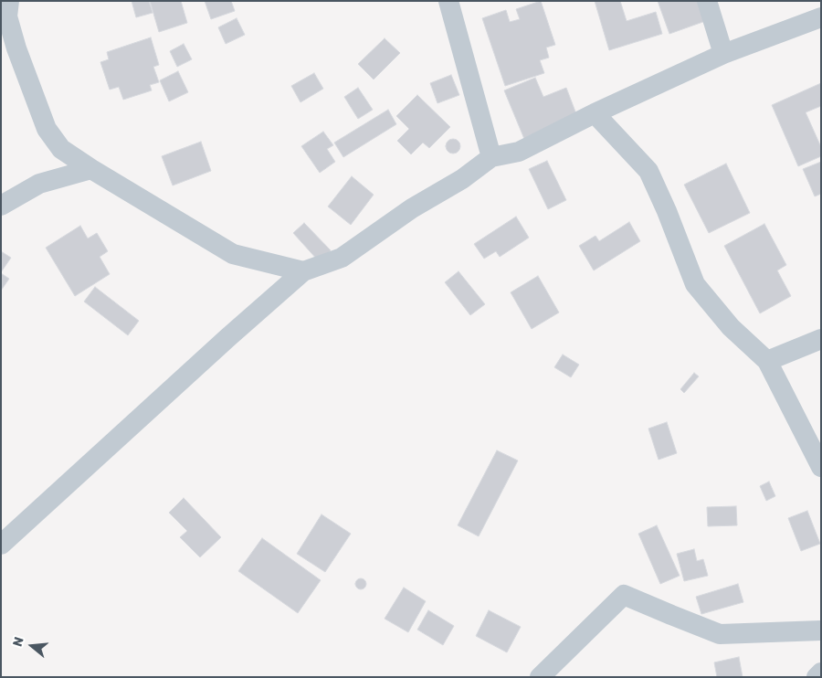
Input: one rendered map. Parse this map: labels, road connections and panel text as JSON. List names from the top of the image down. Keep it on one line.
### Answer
{"north":"left"}
